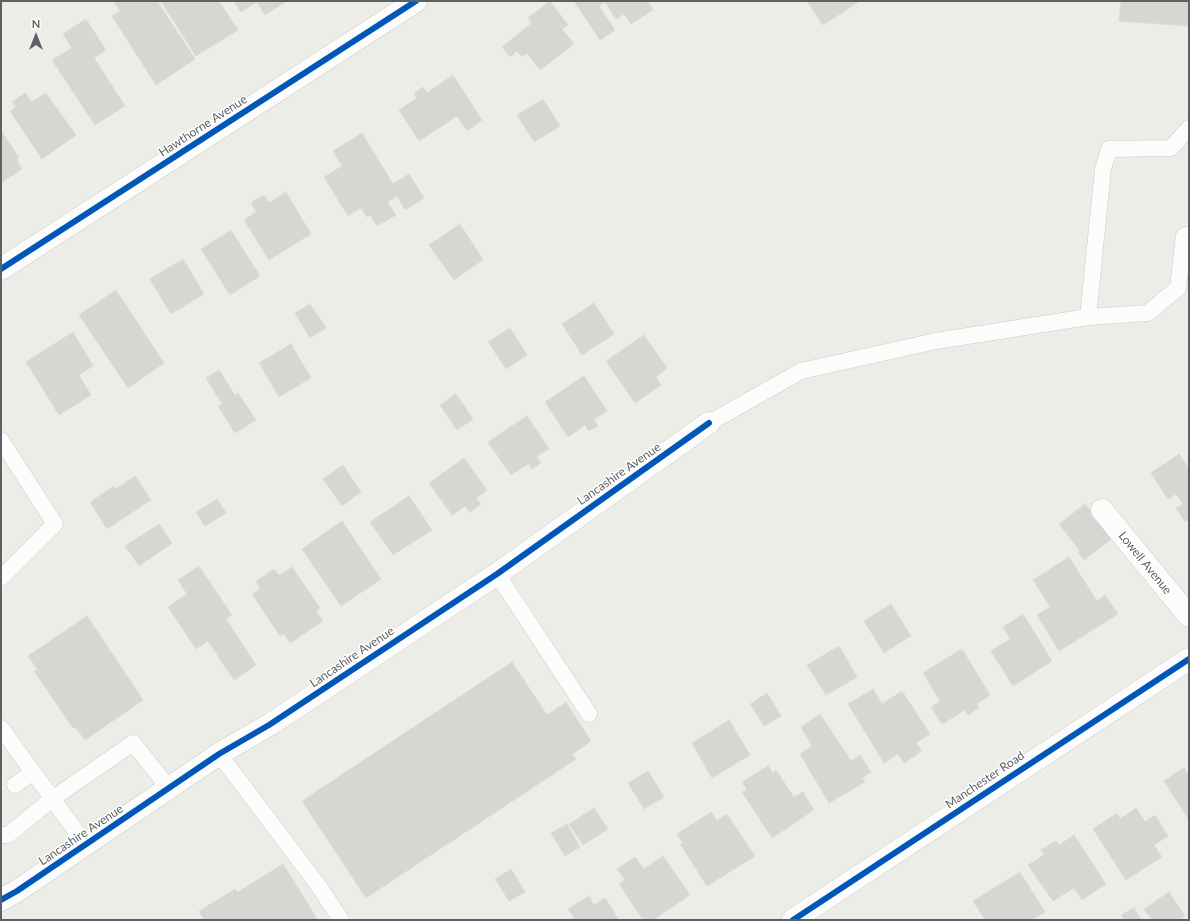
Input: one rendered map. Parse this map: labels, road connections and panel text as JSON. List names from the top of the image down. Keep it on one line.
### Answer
{"streets":{"street":["Hawthorne Avenue","Lancashire Avenue","Lowell Avenue","Manchester Road"]},"north":"top"}
